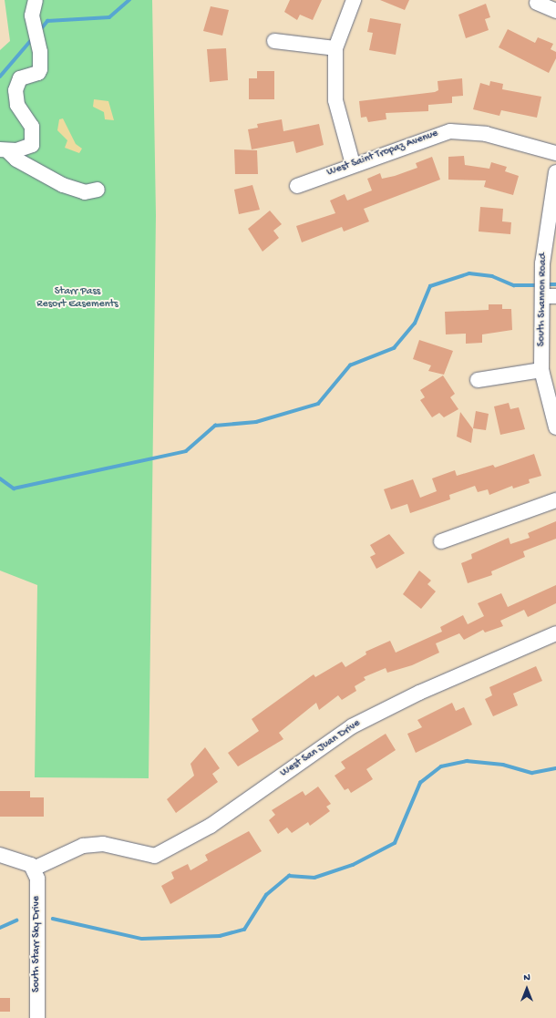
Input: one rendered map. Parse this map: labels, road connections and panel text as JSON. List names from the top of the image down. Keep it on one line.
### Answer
{"streets":{"street":["West Saint Tropaz Avenue","South Shannon Road","West San Juan Drive","South Starr Sky Drive"]},"crossings":[["West San Juan Drive","South Starr Sky Drive"]],"parks":["Starr Pass Resort Easements"],"north":"top"}
